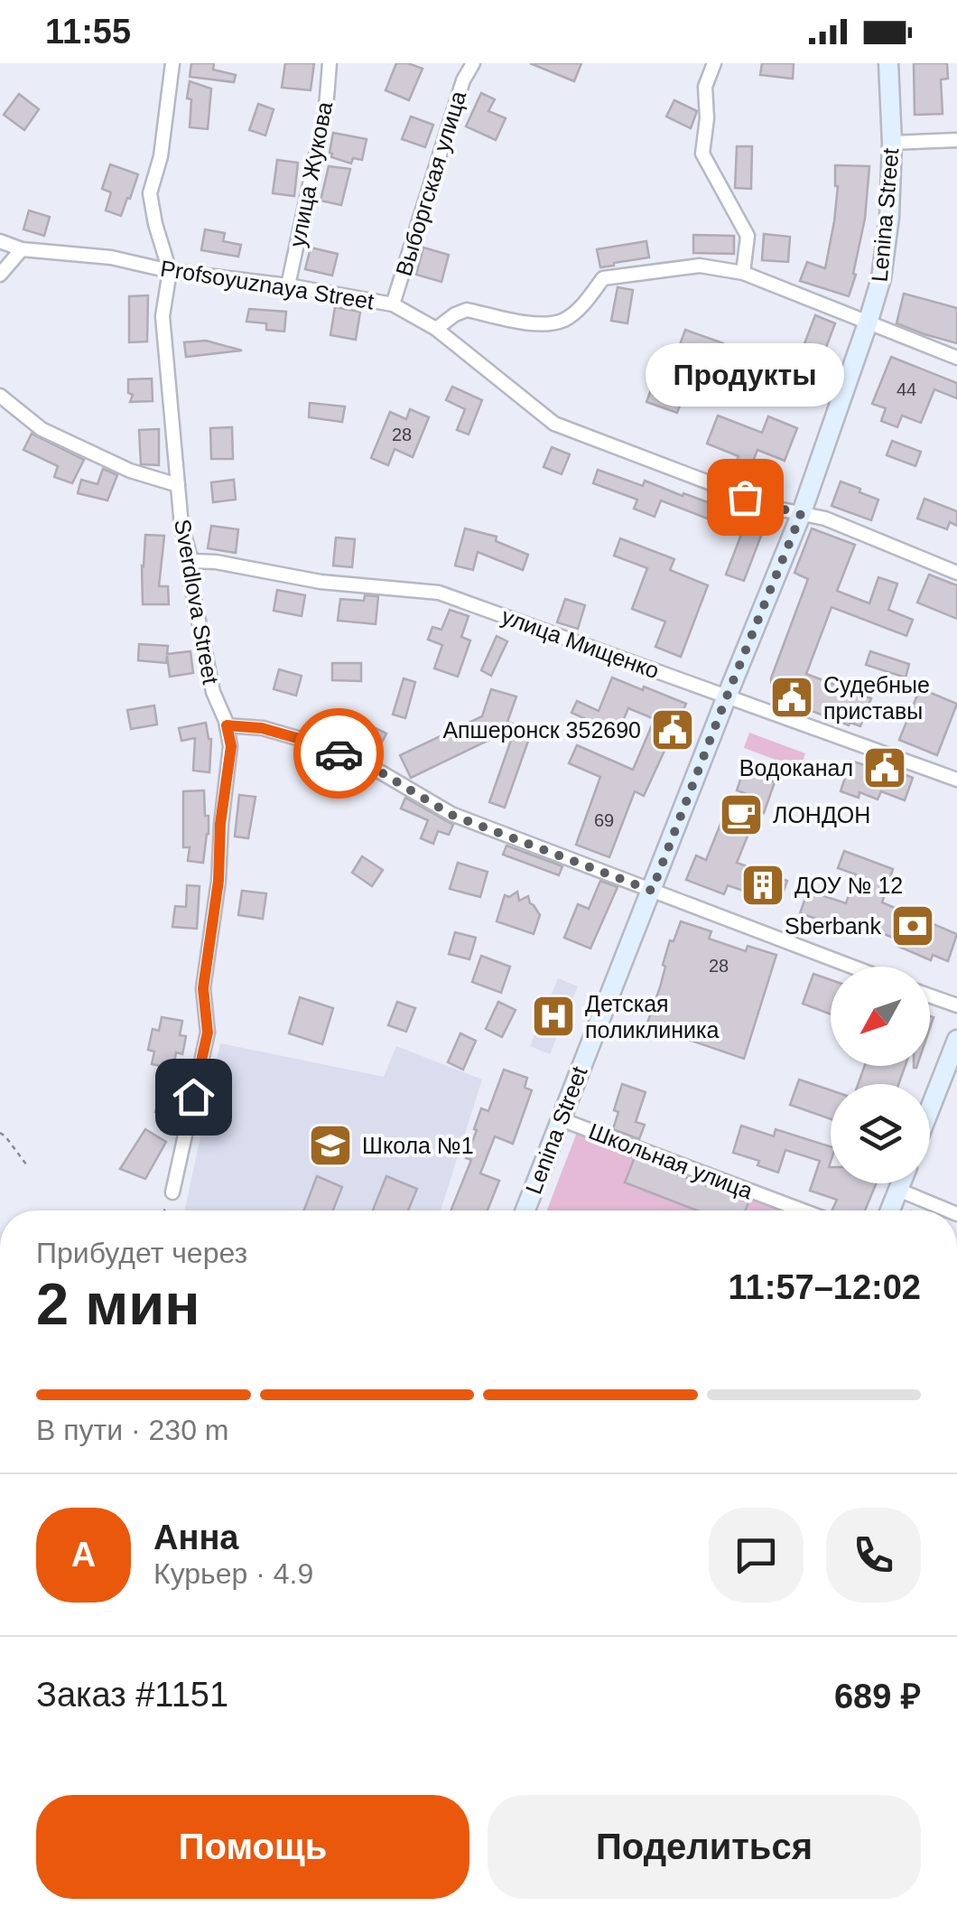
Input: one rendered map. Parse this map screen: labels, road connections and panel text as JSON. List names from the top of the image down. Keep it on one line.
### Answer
{"streets":{"main road":["Lenina Street"],"street":["улица Жукова","Выборгская улица","Profsoyuznaya Street","Sverdlova Street","улица Мищенко","Школьная улица"]},"crossings":[["улица Жукова","Profsoyuznaya Street"],["Выборгская улица","Profsoyuznaya Street"],["Lenina Street","Profsoyuznaya Street"],["Lenina Street","улица Мищенко"],["Lenina Street","Школьная улица"],["Profsoyuznaya Street","Sverdlova Street"],["Sverdlova Street","улица Мищенко"]],"places":{"other":["Продукты"],"public building":["Судебные приставы","Апшеронск 352690","Водоканал"],"cafe":["ЛОНДОН"],"building":["ДОУ № 12"],"bank":["Sberbank"],"hospital":["Детская поликлиника"],"school or university":["Школа №1"]},"house_numbers":["44","28","69","28"],"north":"bottom left","page":{"status":"11:55","bubble":"Продукты","heading":["2 мин","Прибудет через","11:57–12:02"],"panel":["Анна","Курьер · 4.9","Заказ #1151","689 ₽"],"bar":"В пути · 230 m","round":"А","buttons":["Помощь","Поделиться"]}}
